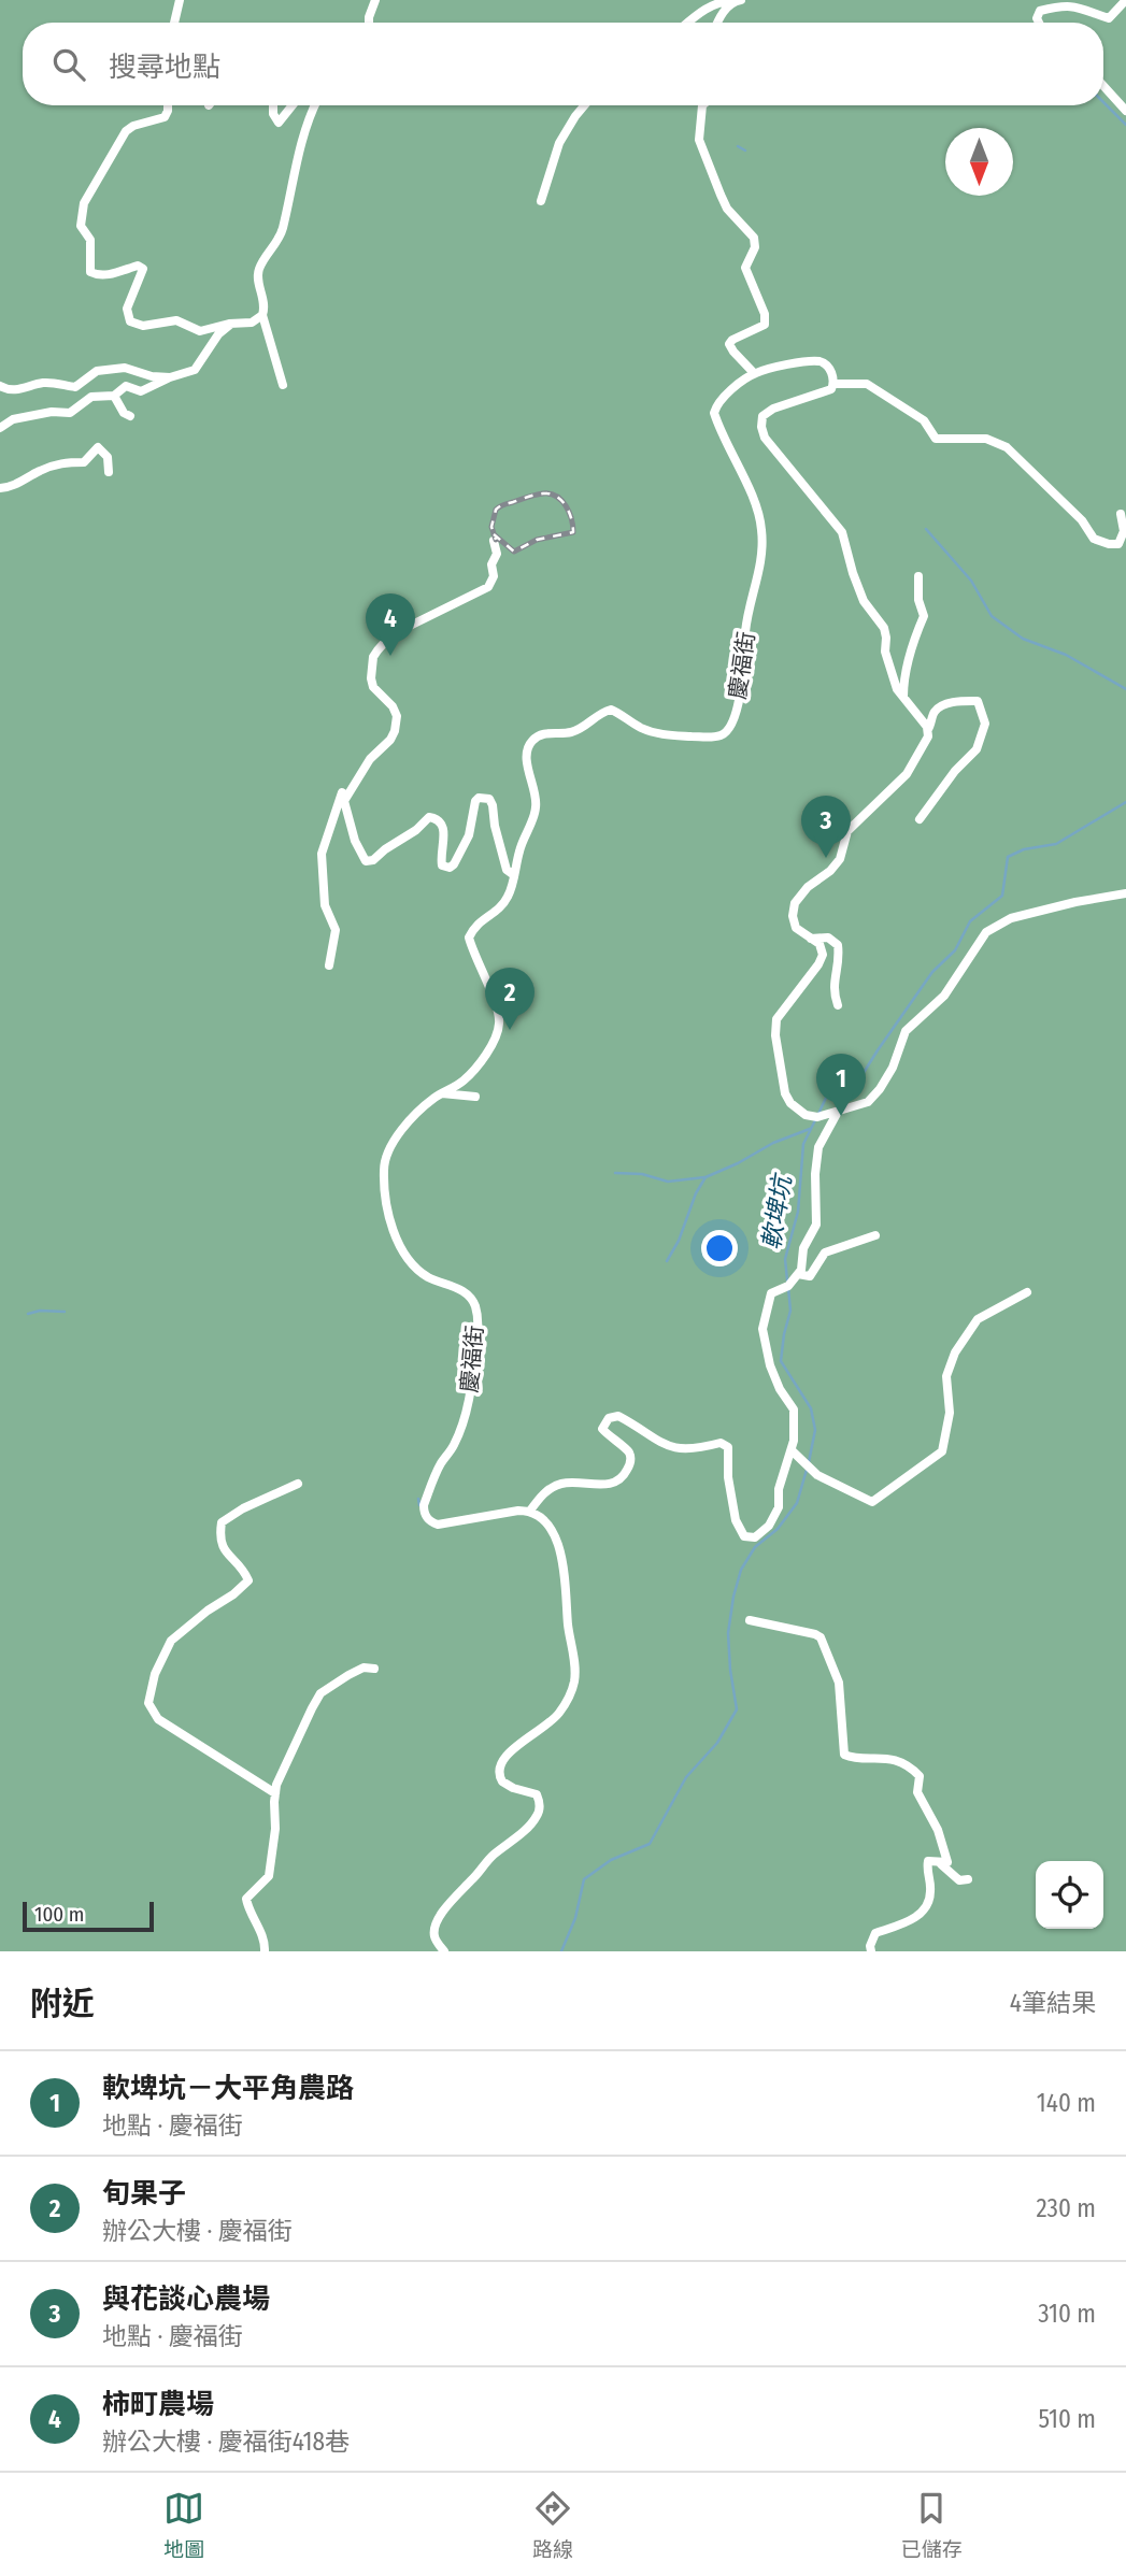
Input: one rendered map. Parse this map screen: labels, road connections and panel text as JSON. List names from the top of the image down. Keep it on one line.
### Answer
{"streets":{"street":["慶福街"]},"water":["軟埤坑"],"scale_bar":"100 m","north":"bottom","page":{"search":"搜尋地點","pins":["4","3","2","1"],"scale":"100 m","heading":["附近","4筆結果"],"list":[{"mark":"1","name":"軟埤坑－大平角農路","note":"地點 · 慶福街","value":"140 m"},{"mark":"2","name":"旬果子","note":"辦公大樓 · 慶福街","value":"230 m"},{"mark":"3","name":"與花談心農場","note":"地點 · 慶福街","value":"310 m"},{"mark":"4","name":"柿町農場","note":"辦公大樓 · 慶福街418巷","value":"510 m"}],"nav":["地圖","路線","已儲存"]}}
